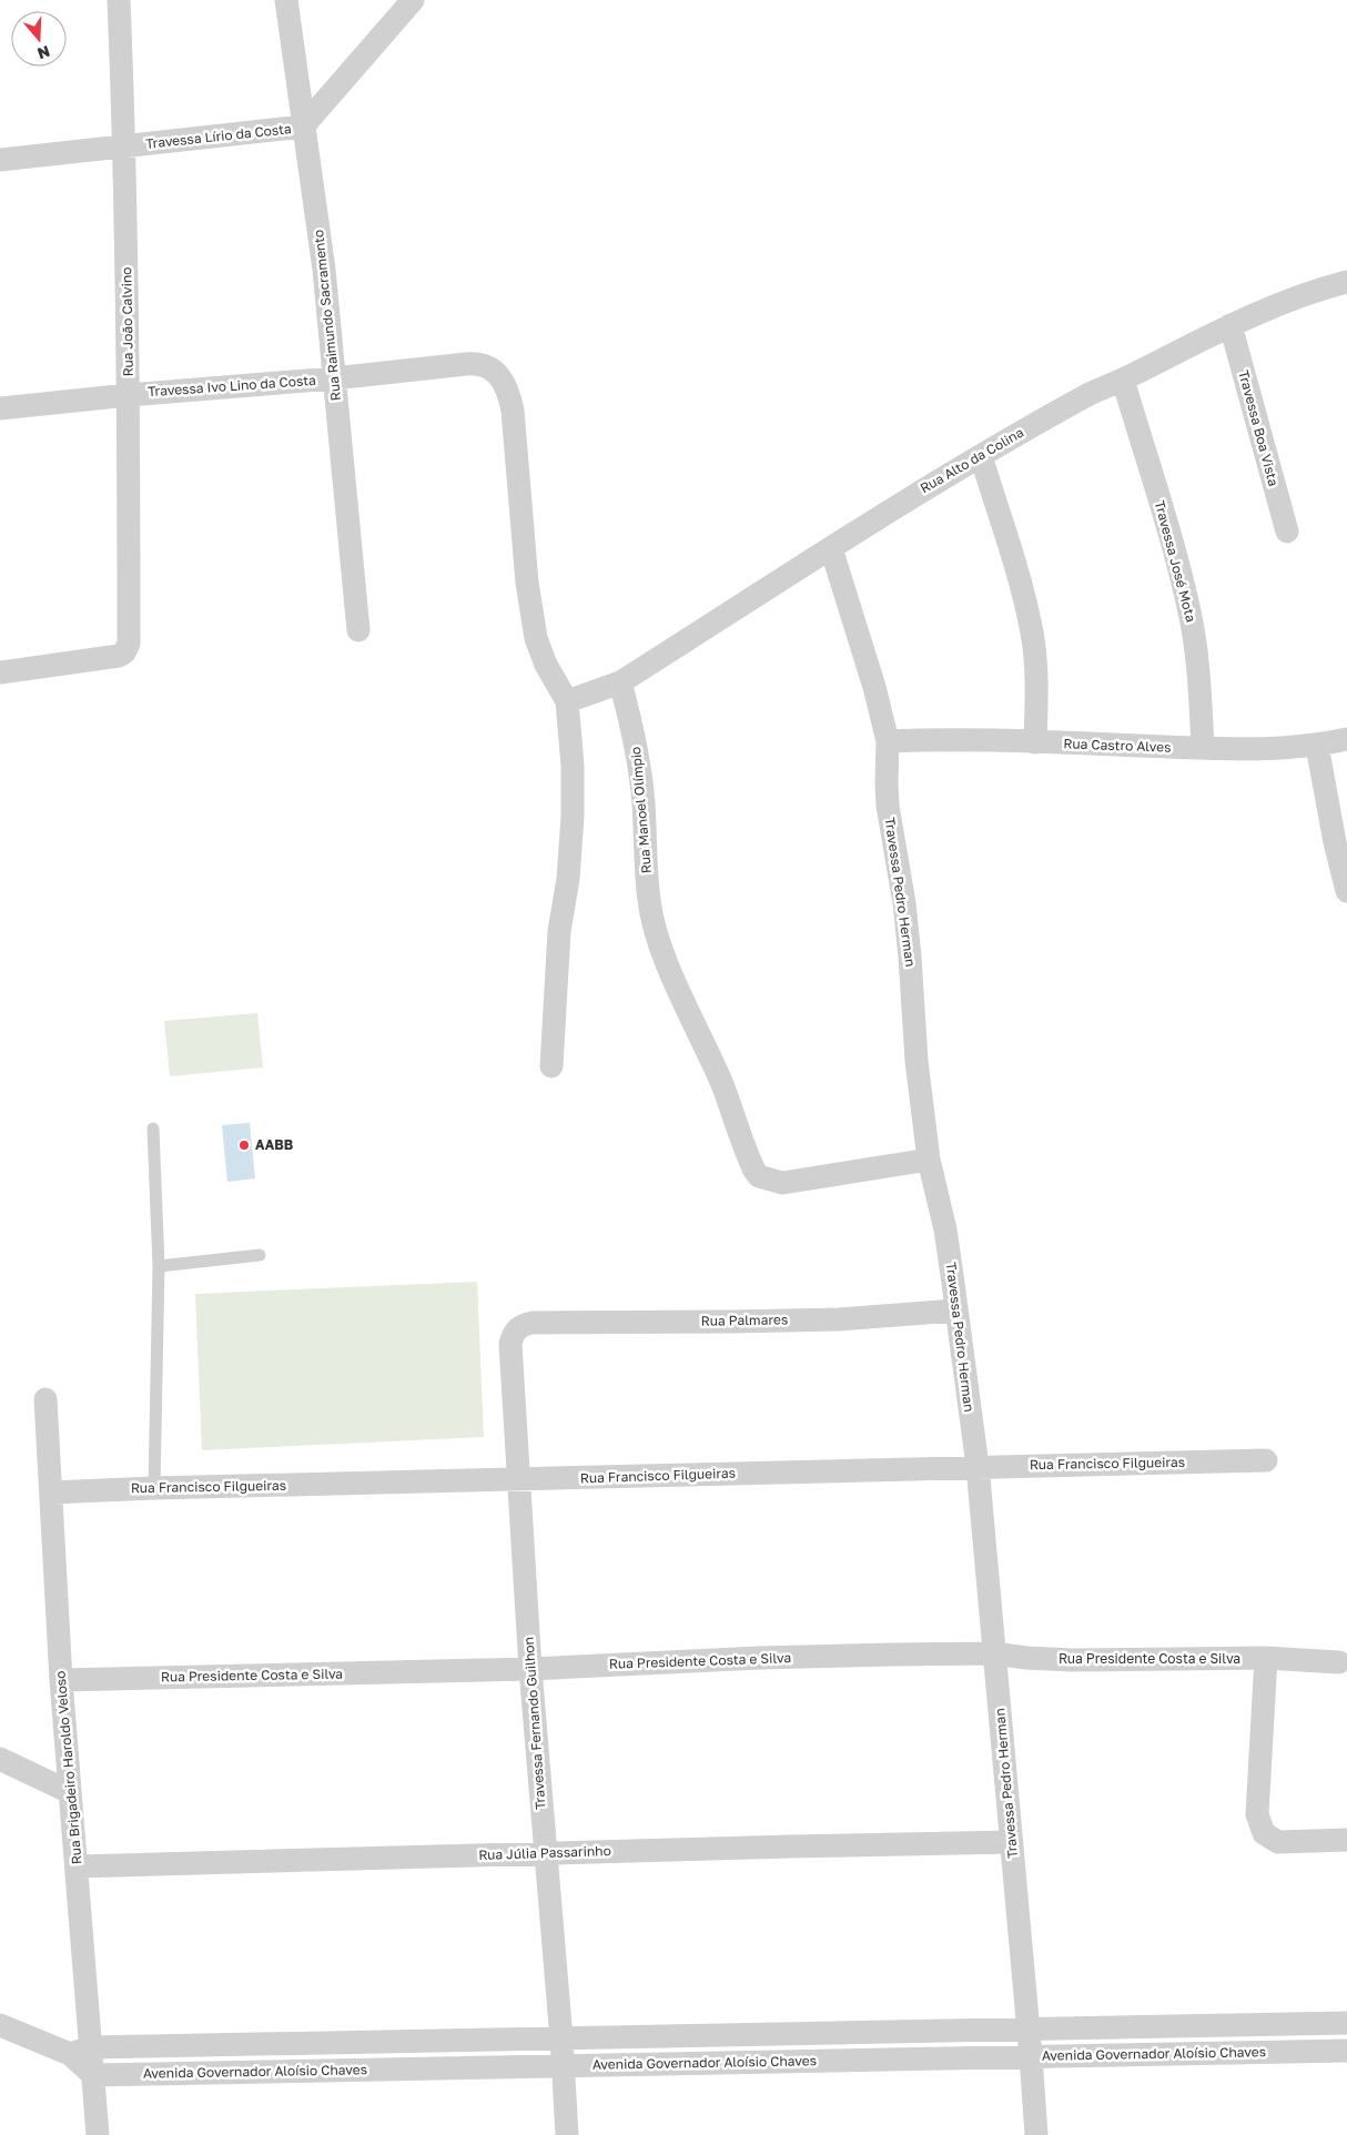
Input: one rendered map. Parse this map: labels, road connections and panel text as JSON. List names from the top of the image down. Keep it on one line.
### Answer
{"streets":{"street":["Travessa Lírio da Costa","Rua Raimundo Sacramento","Rua João Calvino","Travessa Ivo Lino da Costa","Travessa Boa Vista","Rua Alto da Colina","Travessa José Mota","Rua Castro Alves","Rua Manoel Olímpio","Travessa Pedro Herman","Rua Palmares","Rua Francisco Filgueiras","Rua Presidente Costa e Silva","Travessa Fernando Guilhon","Rua Brigadeiro Haroldo Veloso","Rua Júlia Passarinho","Avenida Governador Aloísio Chaves"]},"crossings":[["Travessa Lírio da Costa","Rua Raimundo Sacramento"],["Travessa Lírio da Costa","Rua João Calvino"],["Rua Raimundo Sacramento","Travessa Ivo Lino da Costa"],["Rua João Calvino","Travessa Ivo Lino da Costa"],["Travessa Boa Vista","Rua Alto da Colina"],["Rua Alto da Colina","Travessa José Mota"],["Rua Alto da Colina","Rua Manoel Olímpio"],["Rua Alto da Colina","Travessa Pedro Herman"],["Travessa José Mota","Rua Castro Alves"],["Rua Castro Alves","Travessa Pedro Herman"],["Rua Manoel Olímpio","Travessa Pedro Herman"],["Travessa Pedro Herman","Rua Palmares"],["Travessa Pedro Herman","Rua Francisco Filgueiras"],["Travessa Pedro Herman","Rua Presidente Costa e Silva"],["Travessa Pedro Herman","Rua Júlia Passarinho"],["Travessa Pedro Herman","Avenida Governador Aloísio Chaves"],["Rua Palmares","Travessa Fernando Guilhon"],["Rua Francisco Filgueiras","Travessa Fernando Guilhon"],["Rua Francisco Filgueiras","Rua Brigadeiro Haroldo Veloso"],["Rua Presidente Costa e Silva","Travessa Fernando Guilhon"],["Rua Presidente Costa e Silva","Rua Brigadeiro Haroldo Veloso"],["Travessa Fernando Guilhon","Rua Júlia Passarinho"],["Travessa Fernando Guilhon","Avenida Governador Aloísio Chaves"],["Rua Brigadeiro Haroldo Veloso","Rua Júlia Passarinho"],["Rua Brigadeiro Haroldo Veloso","Avenida Governador Aloísio Chaves"]],"places":["AABB"],"north":"bottom"}
